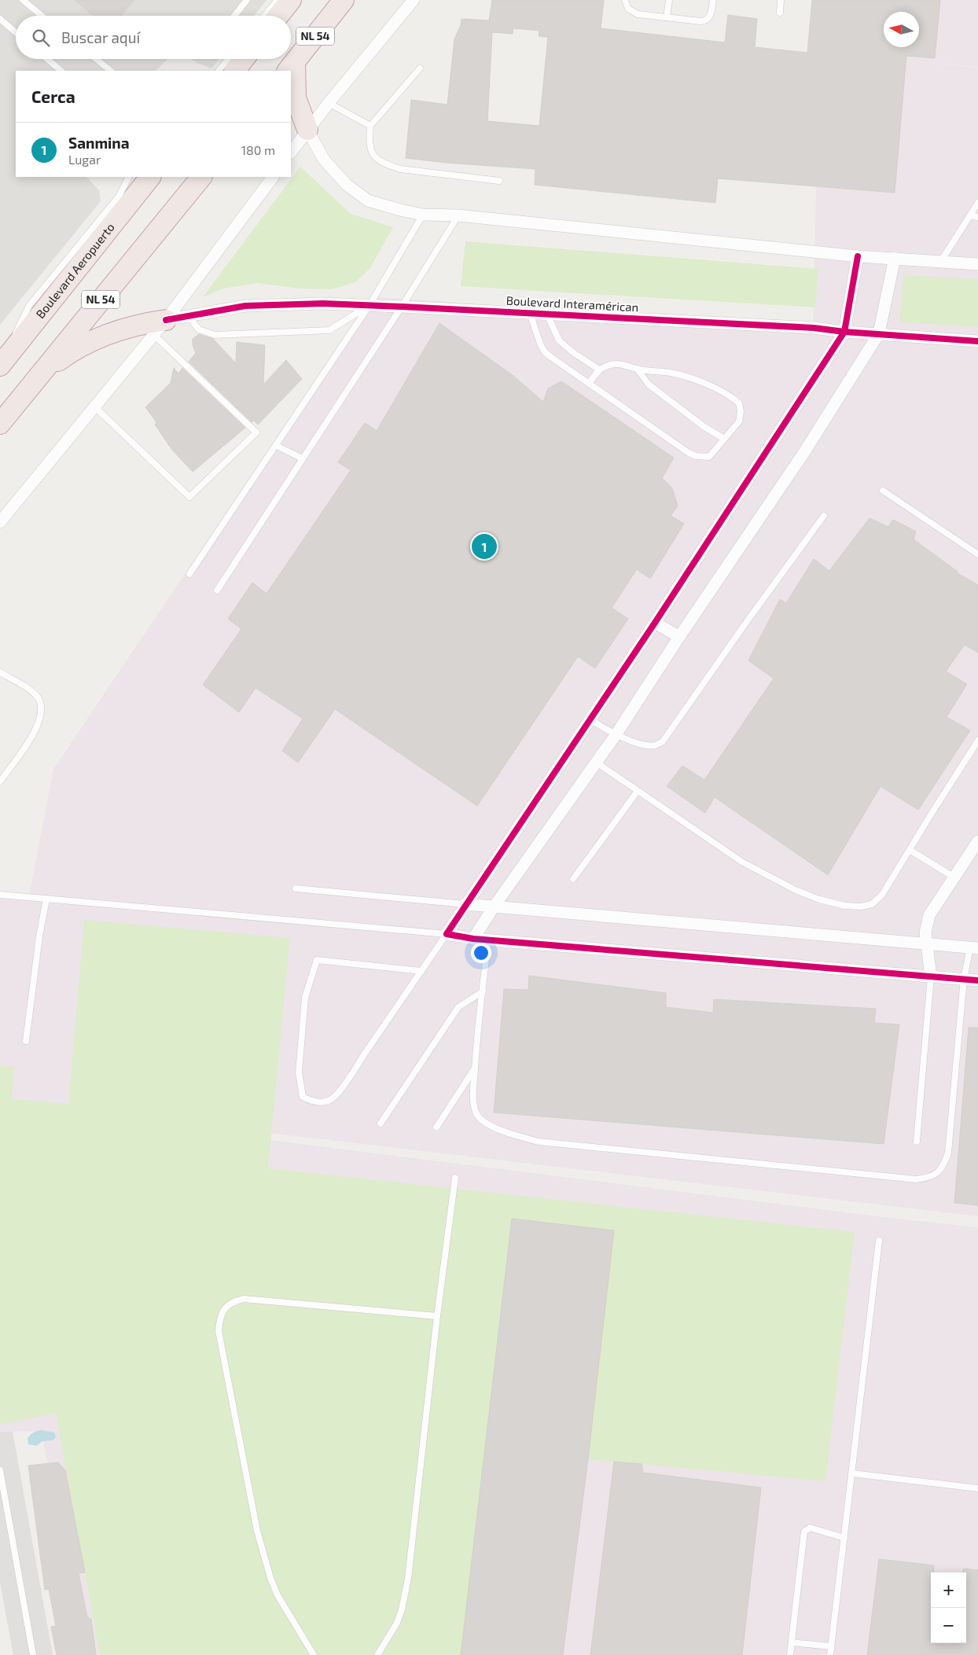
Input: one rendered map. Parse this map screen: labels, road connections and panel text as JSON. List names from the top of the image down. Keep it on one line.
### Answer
{"streets":{"highway":["NL 54","Boulevard Aeropuerto"],"street":["Boulevard Interamérican"]},"north":"left","page":{"search":"Buscar aquí","heading":"Cerca","list":[{"mark":"1","name":"Sanmina","note":"Lugar","value":"180 m"}],"pins":"1","map_buttons":["+","−"]}}
